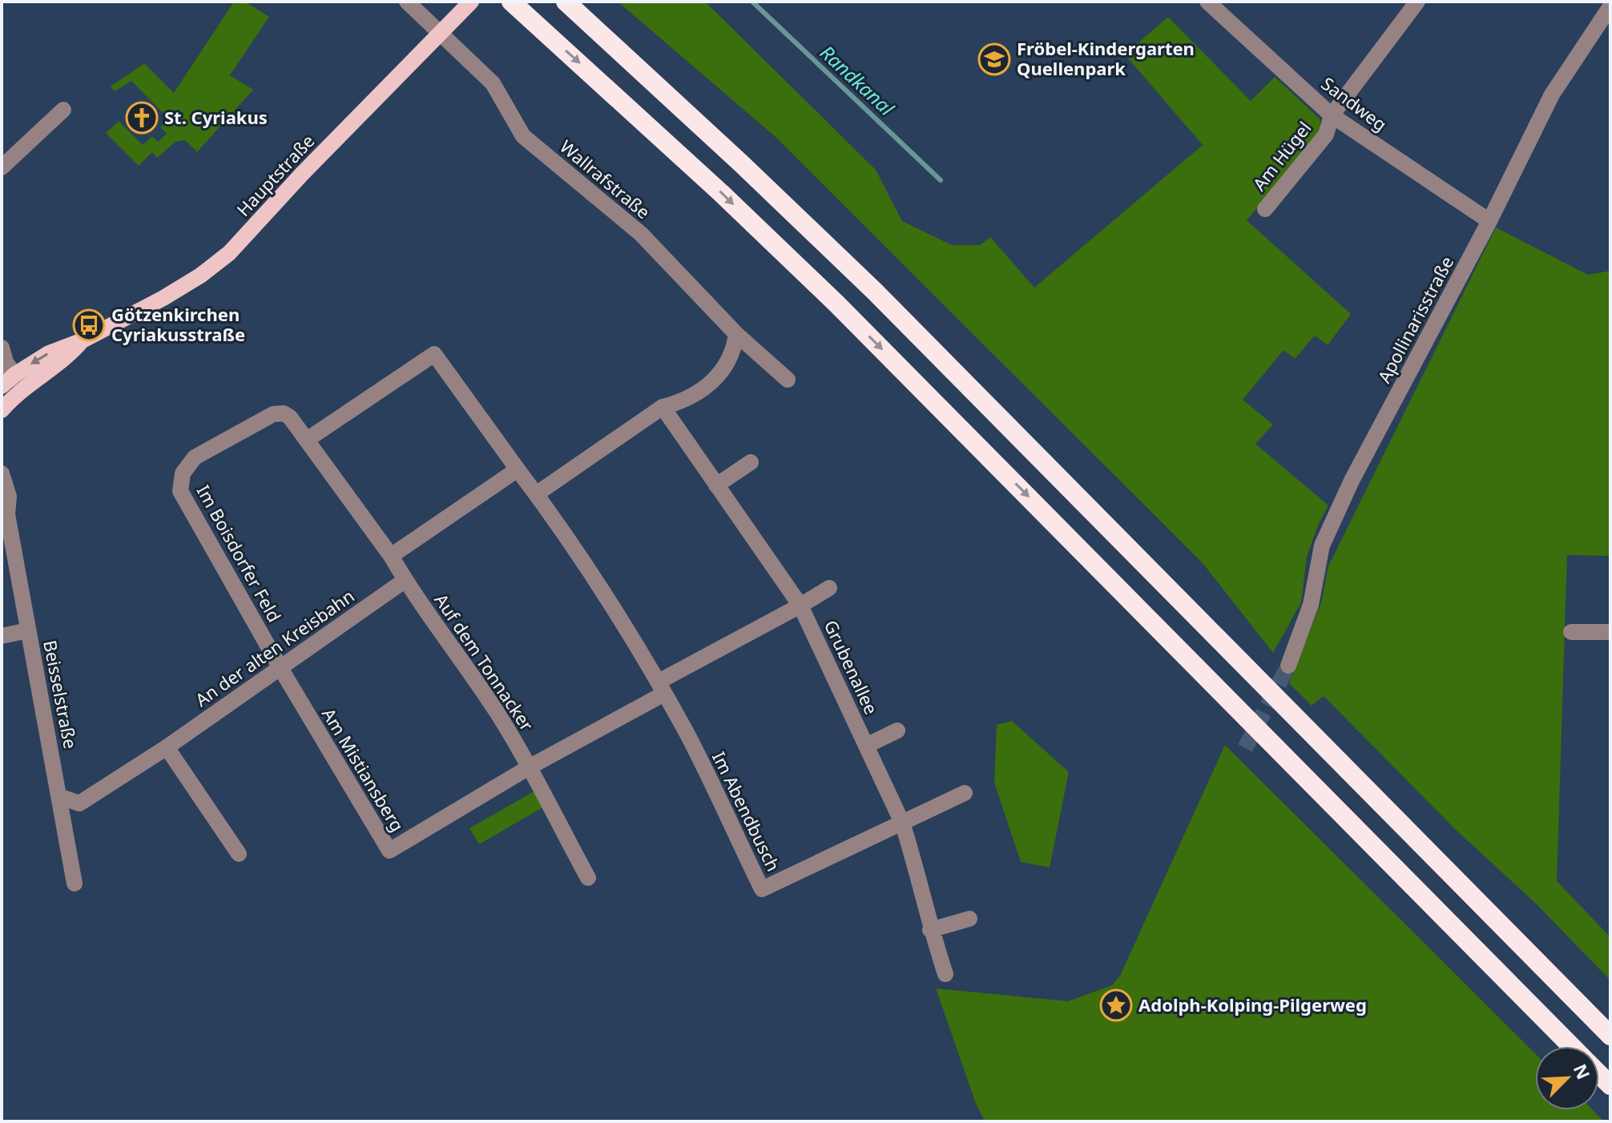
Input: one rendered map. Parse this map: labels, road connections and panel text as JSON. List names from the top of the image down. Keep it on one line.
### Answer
{"streets":{"main road":["Hauptstraße"],"street":["Sandweg","Am Hügel","Wallrafstraße","Apollinarisstraße","Im Boisdorfer Feld","An der alten Kreisbahn","Auf dem Tonnacker","Grubenallee","Beisselstraße","Am Mistiansberg","Im Abendbusch"]},"crossings":[["Sandweg","Am Hügel"],["Sandweg","Apollinarisstraße"],["Hauptstraße","Wallrafstraße"],["Im Boisdorfer Feld","An der alten Kreisbahn"],["Im Boisdorfer Feld","Auf dem Tonnacker"],["Im Boisdorfer Feld","Am Mistiansberg"],["An der alten Kreisbahn","Auf dem Tonnacker"],["An der alten Kreisbahn","Beisselstraße"],["An der alten Kreisbahn","Am Mistiansberg"],["Auf dem Tonnacker","Am Mistiansberg"],["Grubenallee","Im Abendbusch"]],"water":["Randkanal"],"places":{"school or university":["Fröbel-Kindergarten Quellenpark"],"church":["St. Cyriakus"],"bus stop":["Götzenkirchen Cyriakusstraße"],"place":["Adolph-Kolping-Pilgerweg"]},"north":"top right"}
